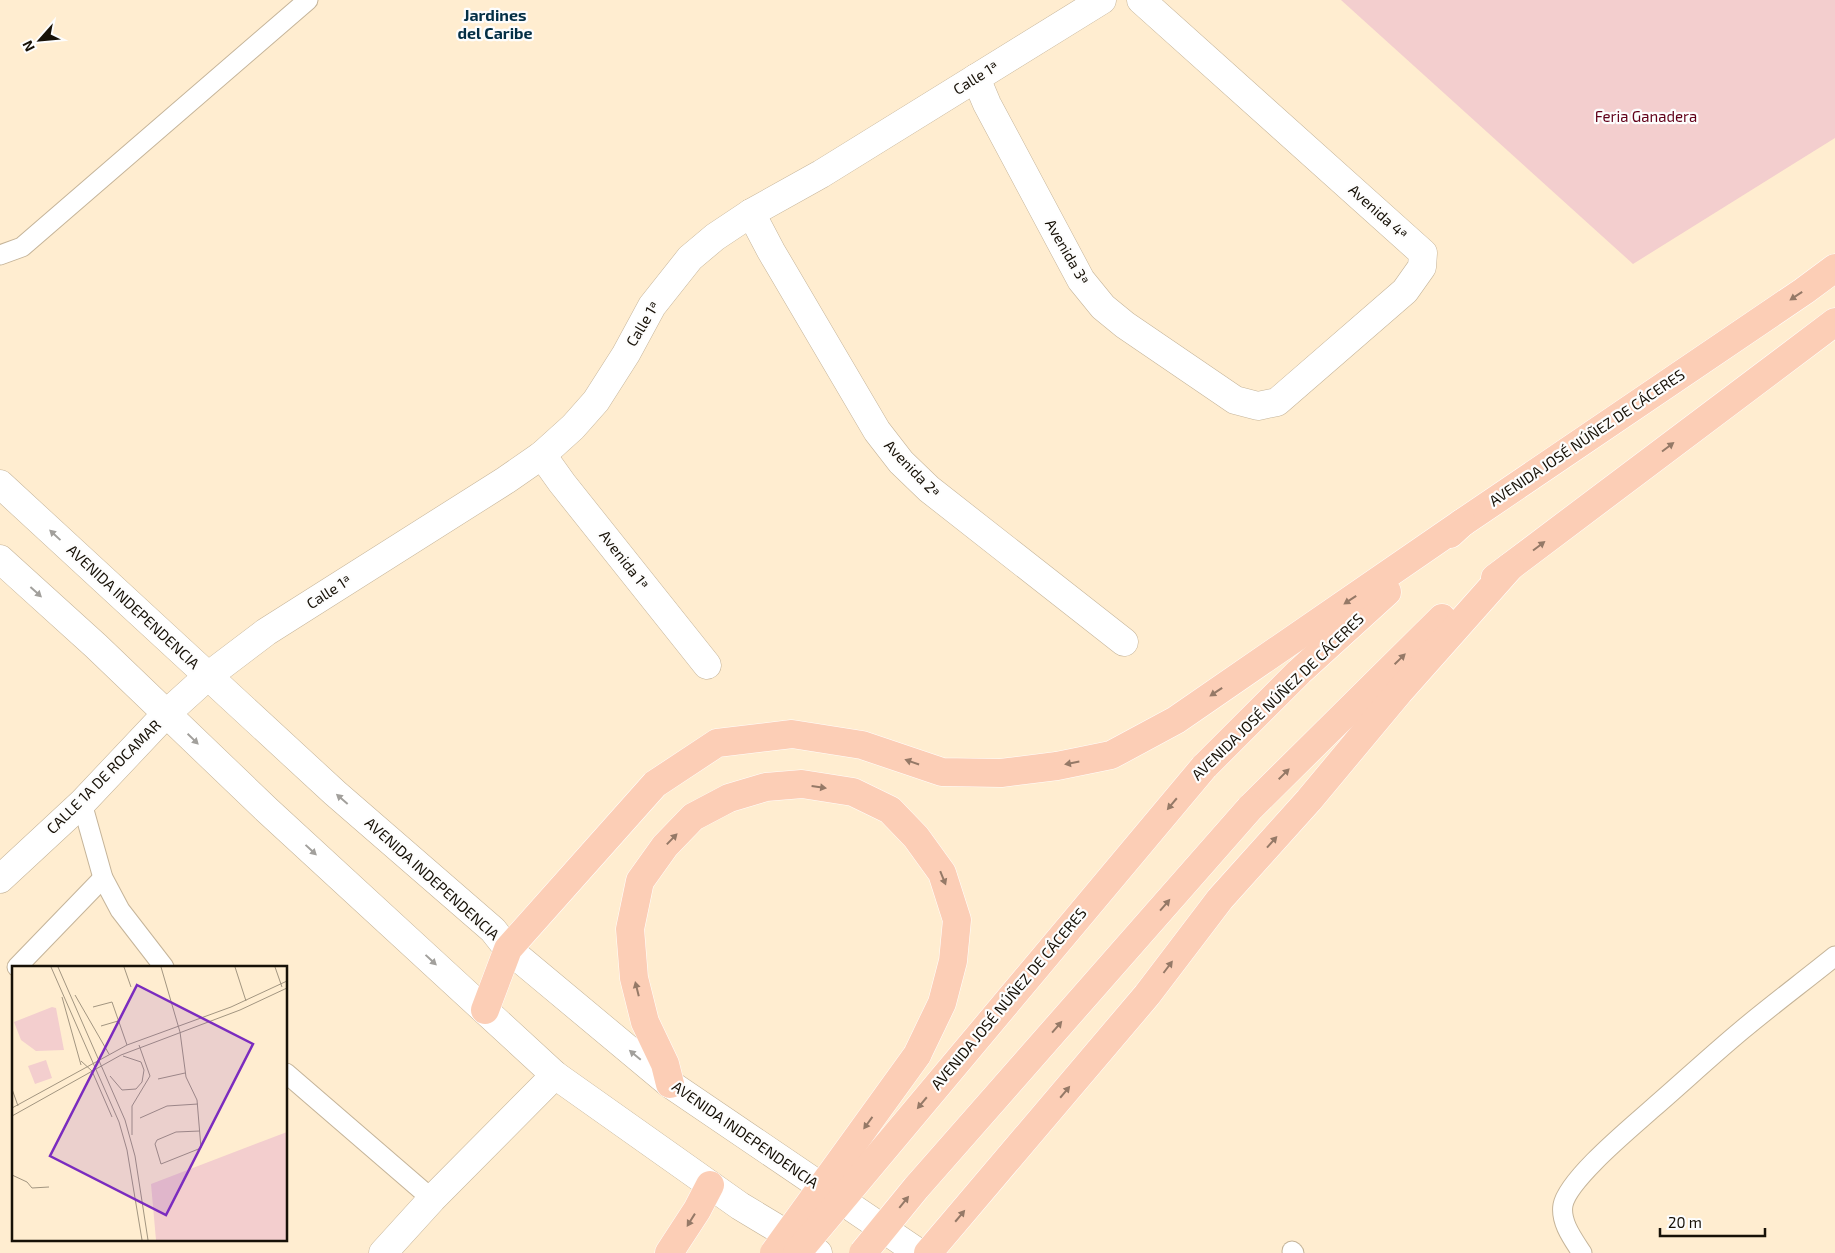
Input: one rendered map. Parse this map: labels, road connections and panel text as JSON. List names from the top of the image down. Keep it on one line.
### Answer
{"streets":{"main road":["AVENIDA JOSÉ NÚÑEZ DE CÁCERES"],"street":["Calle 1ª","Avenida 4ª","Avenida 3ª","Avenida 2ª","Avenida 1ª","AVENIDA INDEPENDENCIA","CALLE 1A DE ROCAMAR"]},"crossings":[["Calle 1ª","Avenida 3ª"],["Calle 1ª","Avenida 2ª"],["Calle 1ª","Avenida 1ª"],["Calle 1ª","AVENIDA INDEPENDENCIA"],["Calle 1ª","CALLE 1A DE ROCAMAR"],["Avenida 4ª","Avenida 3ª"],["AVENIDA INDEPENDENCIA","CALLE 1A DE ROCAMAR"]],"districts":["Jardines del Caribe"],"parks":["Feria Ganadera"],"scale_bar":"20 m","north":"bottom left"}
